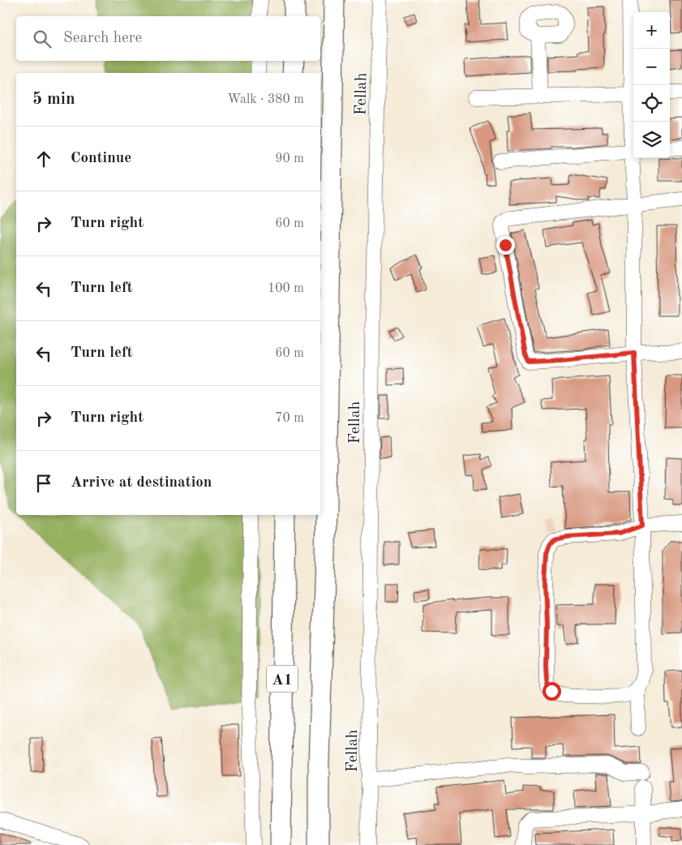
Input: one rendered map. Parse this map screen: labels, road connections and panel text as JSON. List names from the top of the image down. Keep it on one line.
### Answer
{"streets":{"highway":["A1"],"street":["Fellah"]},"page":{"map_buttons":["+","−"],"search":"Search here","heading":["5 min","Walk · 380 m"],"list":[["Continue","90 m"],["Turn right","60 m"],["Turn left","100 m"],["Turn left","60 m"],["Turn right","70 m"],"Arrive at destination"]}}
